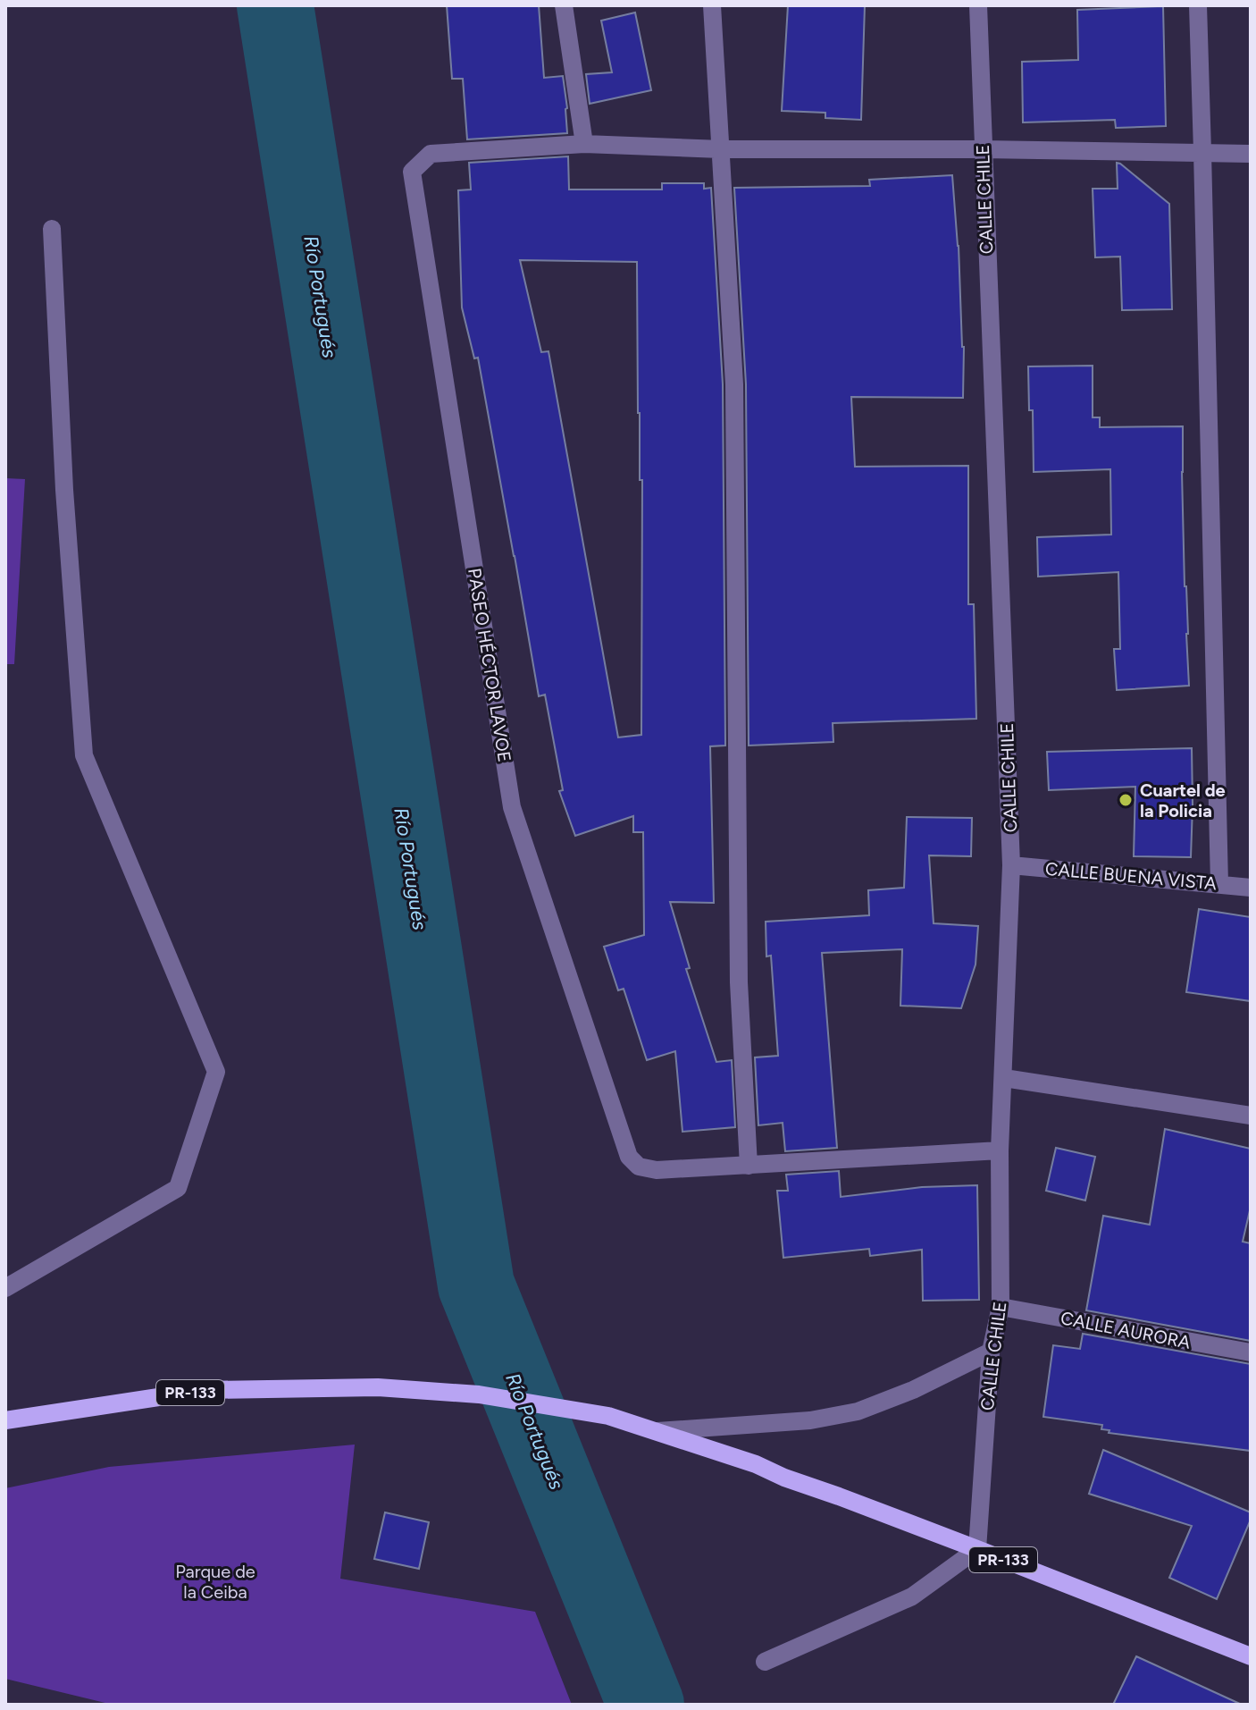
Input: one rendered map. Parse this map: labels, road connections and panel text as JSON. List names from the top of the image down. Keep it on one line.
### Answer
{"streets":{"main road":["PR-133"],"street":["CALLE CHILE","PASEO HÉCTOR LAVOE","CALLE BUENA VISTA","CALLE AURORA"]},"crossings":[["CALLE CHILE","CALLE BUENA VISTA"],["CALLE CHILE","CALLE AURORA"],["CALLE CHILE","PR-133"]],"water":["Río Portugués"],"parks":["Parque de la Ceiba"],"places":["Cuartel de la Policia"]}
